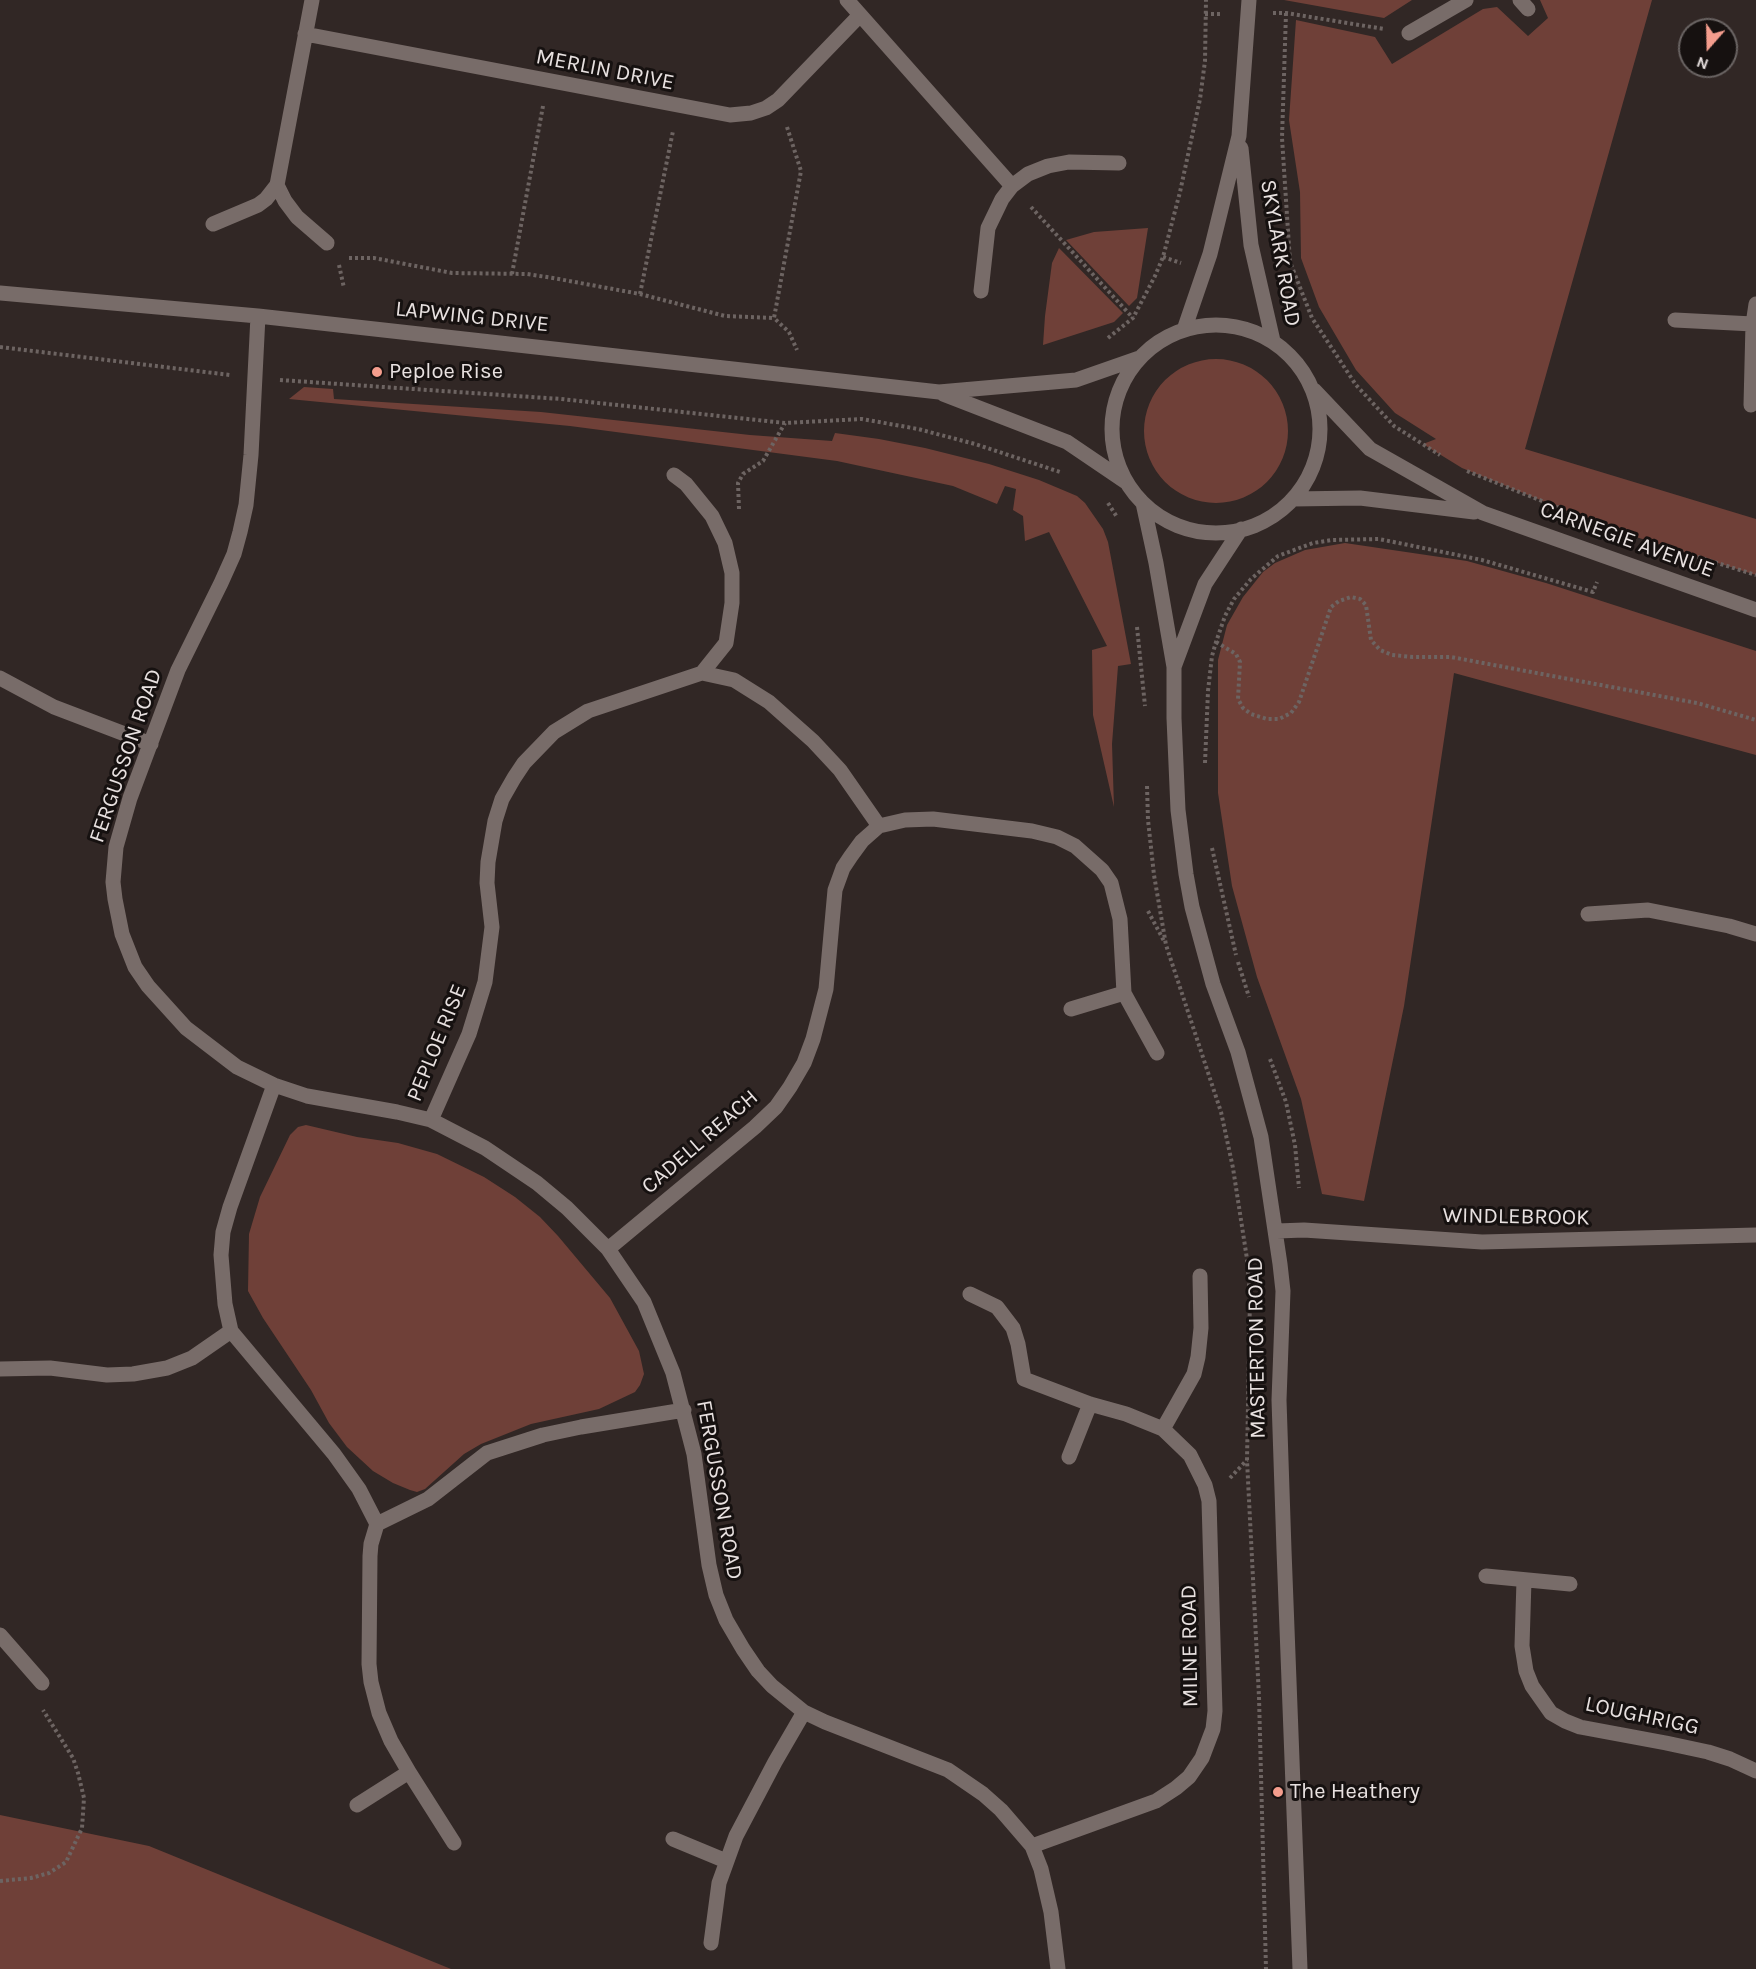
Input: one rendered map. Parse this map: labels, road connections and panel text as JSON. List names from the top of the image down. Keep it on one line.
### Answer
{"streets":{"street":["MERLIN DRIVE","SKYLARK ROAD","LAPWING DRIVE","CARNEGIE AVENUE","FERGUSSON ROAD","PEPLOE RISE","CADELL REACH","WINDLEBROOK","MASTERTON ROAD","MILNE ROAD","LOUGHRIGG"]},"crossings":[["SKYLARK ROAD","LAPWING DRIVE"],["SKYLARK ROAD","CARNEGIE AVENUE"],["SKYLARK ROAD","MASTERTON ROAD"],["LAPWING DRIVE","CARNEGIE AVENUE"],["LAPWING DRIVE","FERGUSSON ROAD"],["LAPWING DRIVE","MASTERTON ROAD"],["CARNEGIE AVENUE","MASTERTON ROAD"],["FERGUSSON ROAD","PEPLOE RISE"],["FERGUSSON ROAD","CADELL REACH"],["FERGUSSON ROAD","MILNE ROAD"],["WINDLEBROOK","MASTERTON ROAD"]],"places":["Peploe Rise","The Heathery"],"north":"bottom"}
